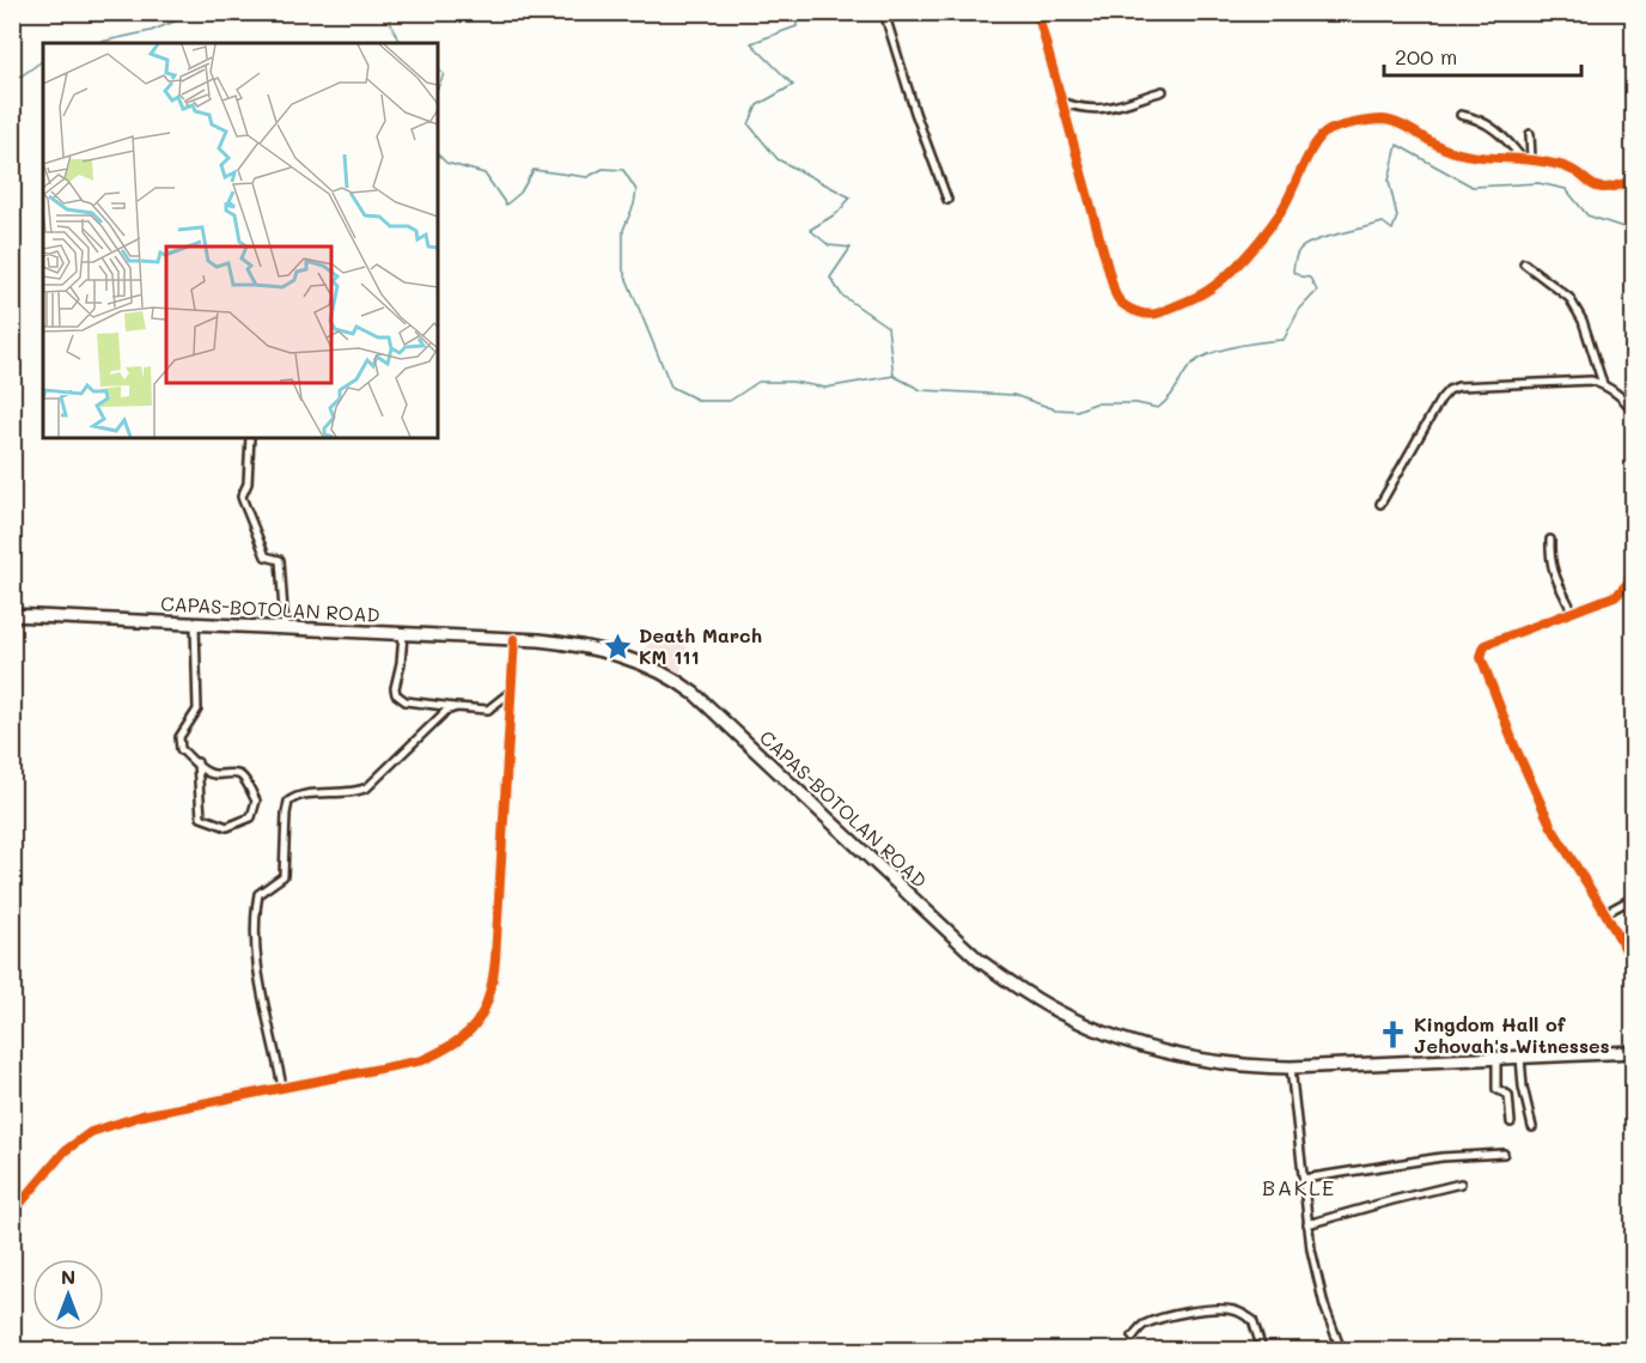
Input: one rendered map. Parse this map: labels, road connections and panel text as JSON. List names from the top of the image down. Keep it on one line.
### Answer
{"streets":{"main road":["CAPAS-BOTOLAN ROAD"]},"districts":["BAKLE"],"places":{"place":["Death March KM 111"],"church":["Kingdom Hall of Jehovah's Witnesses"]},"scale_bar":"200 m","north":"top"}
